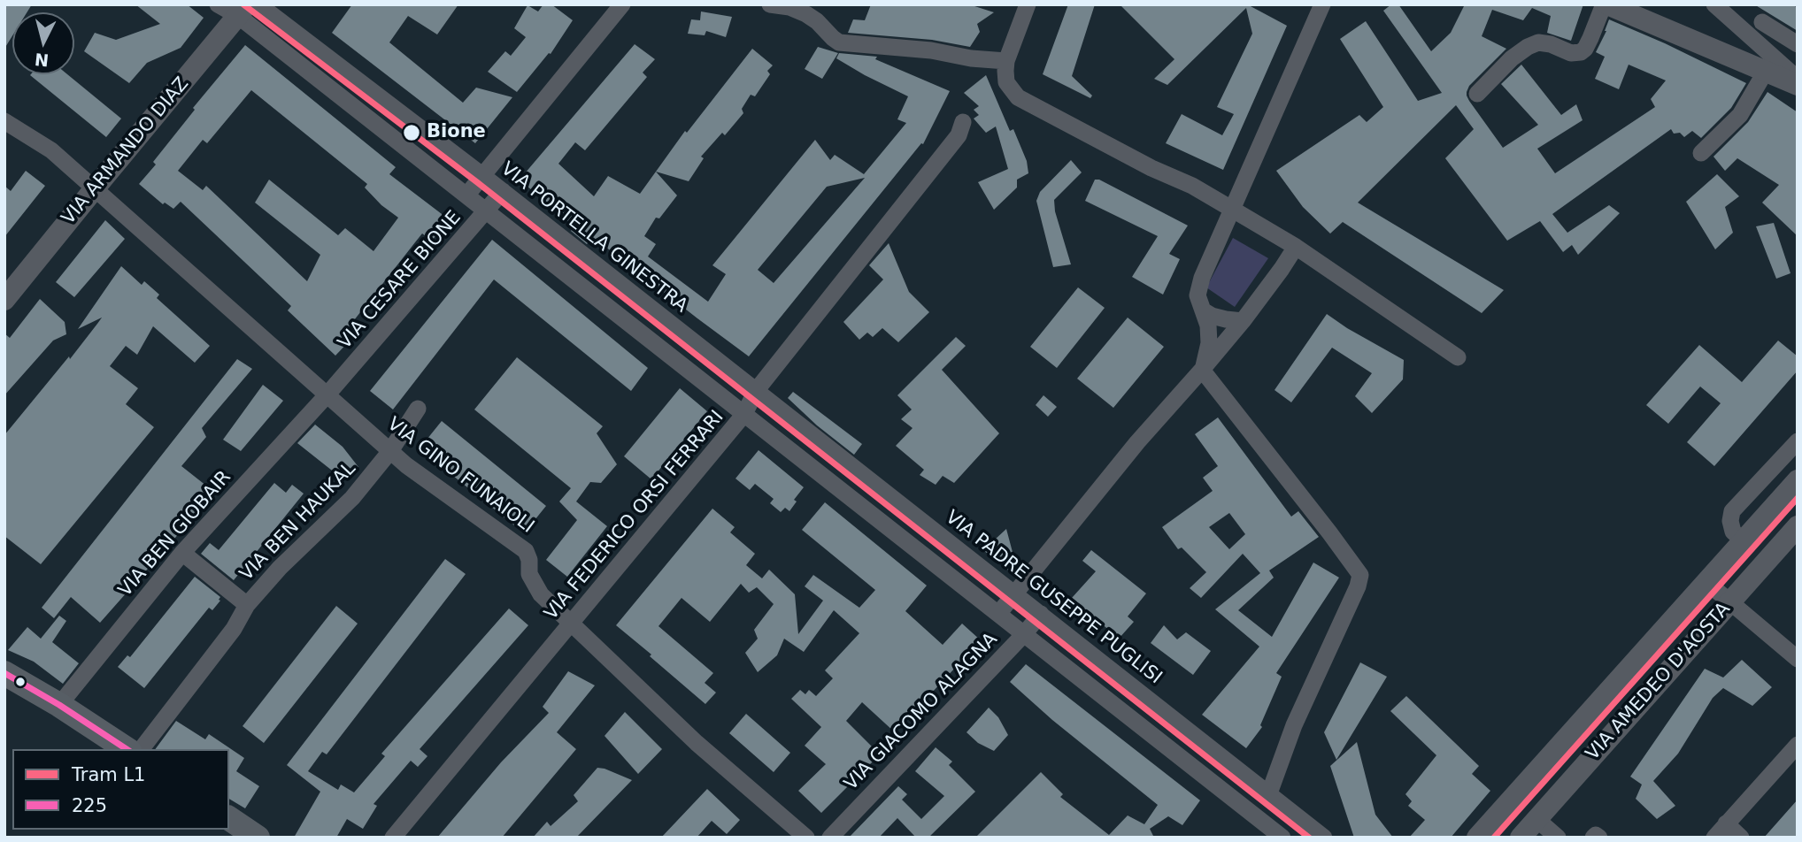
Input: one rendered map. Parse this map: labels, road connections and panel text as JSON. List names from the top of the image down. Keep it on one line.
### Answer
{"streets":{"street":["VIA ARMANDO DIAZ","VIA PORTELLA GINESTRA","VIA CESARE BIONE","VIA GINO FUNAIOLI","VIA FEDERICO ORSI FERRARI","VIA BEN HAUKAL","VIA BEN GIOBAIR","VIA PADRE GUSEPPE PUGLISI","VIA AMEDEO D'AOSTA","VIA GIACOMO ALAGNA"]},"crossings":[["VIA ARMANDO DIAZ","VIA GINO FUNAIOLI"],["VIA PORTELLA GINESTRA","VIA CESARE BIONE"],["VIA PORTELLA GINESTRA","VIA FEDERICO ORSI FERRARI"],["VIA PORTELLA GINESTRA","VIA PADRE GUSEPPE PUGLISI"],["VIA CESARE BIONE","VIA GINO FUNAIOLI"],["VIA CESARE BIONE","VIA BEN GIOBAIR"],["VIA GINO FUNAIOLI","VIA FEDERICO ORSI FERRARI"],["VIA GINO FUNAIOLI","VIA BEN HAUKAL"],["VIA GINO FUNAIOLI","VIA BEN GIOBAIR"],["VIA FEDERICO ORSI FERRARI","VIA PADRE GUSEPPE PUGLISI"],["VIA PADRE GUSEPPE PUGLISI","VIA GIACOMO ALAGNA"]],"places":["Bione"],"lines":["tram line L1","transit line 225"],"legend":["Tram L1","225"],"north":"bottom"}
